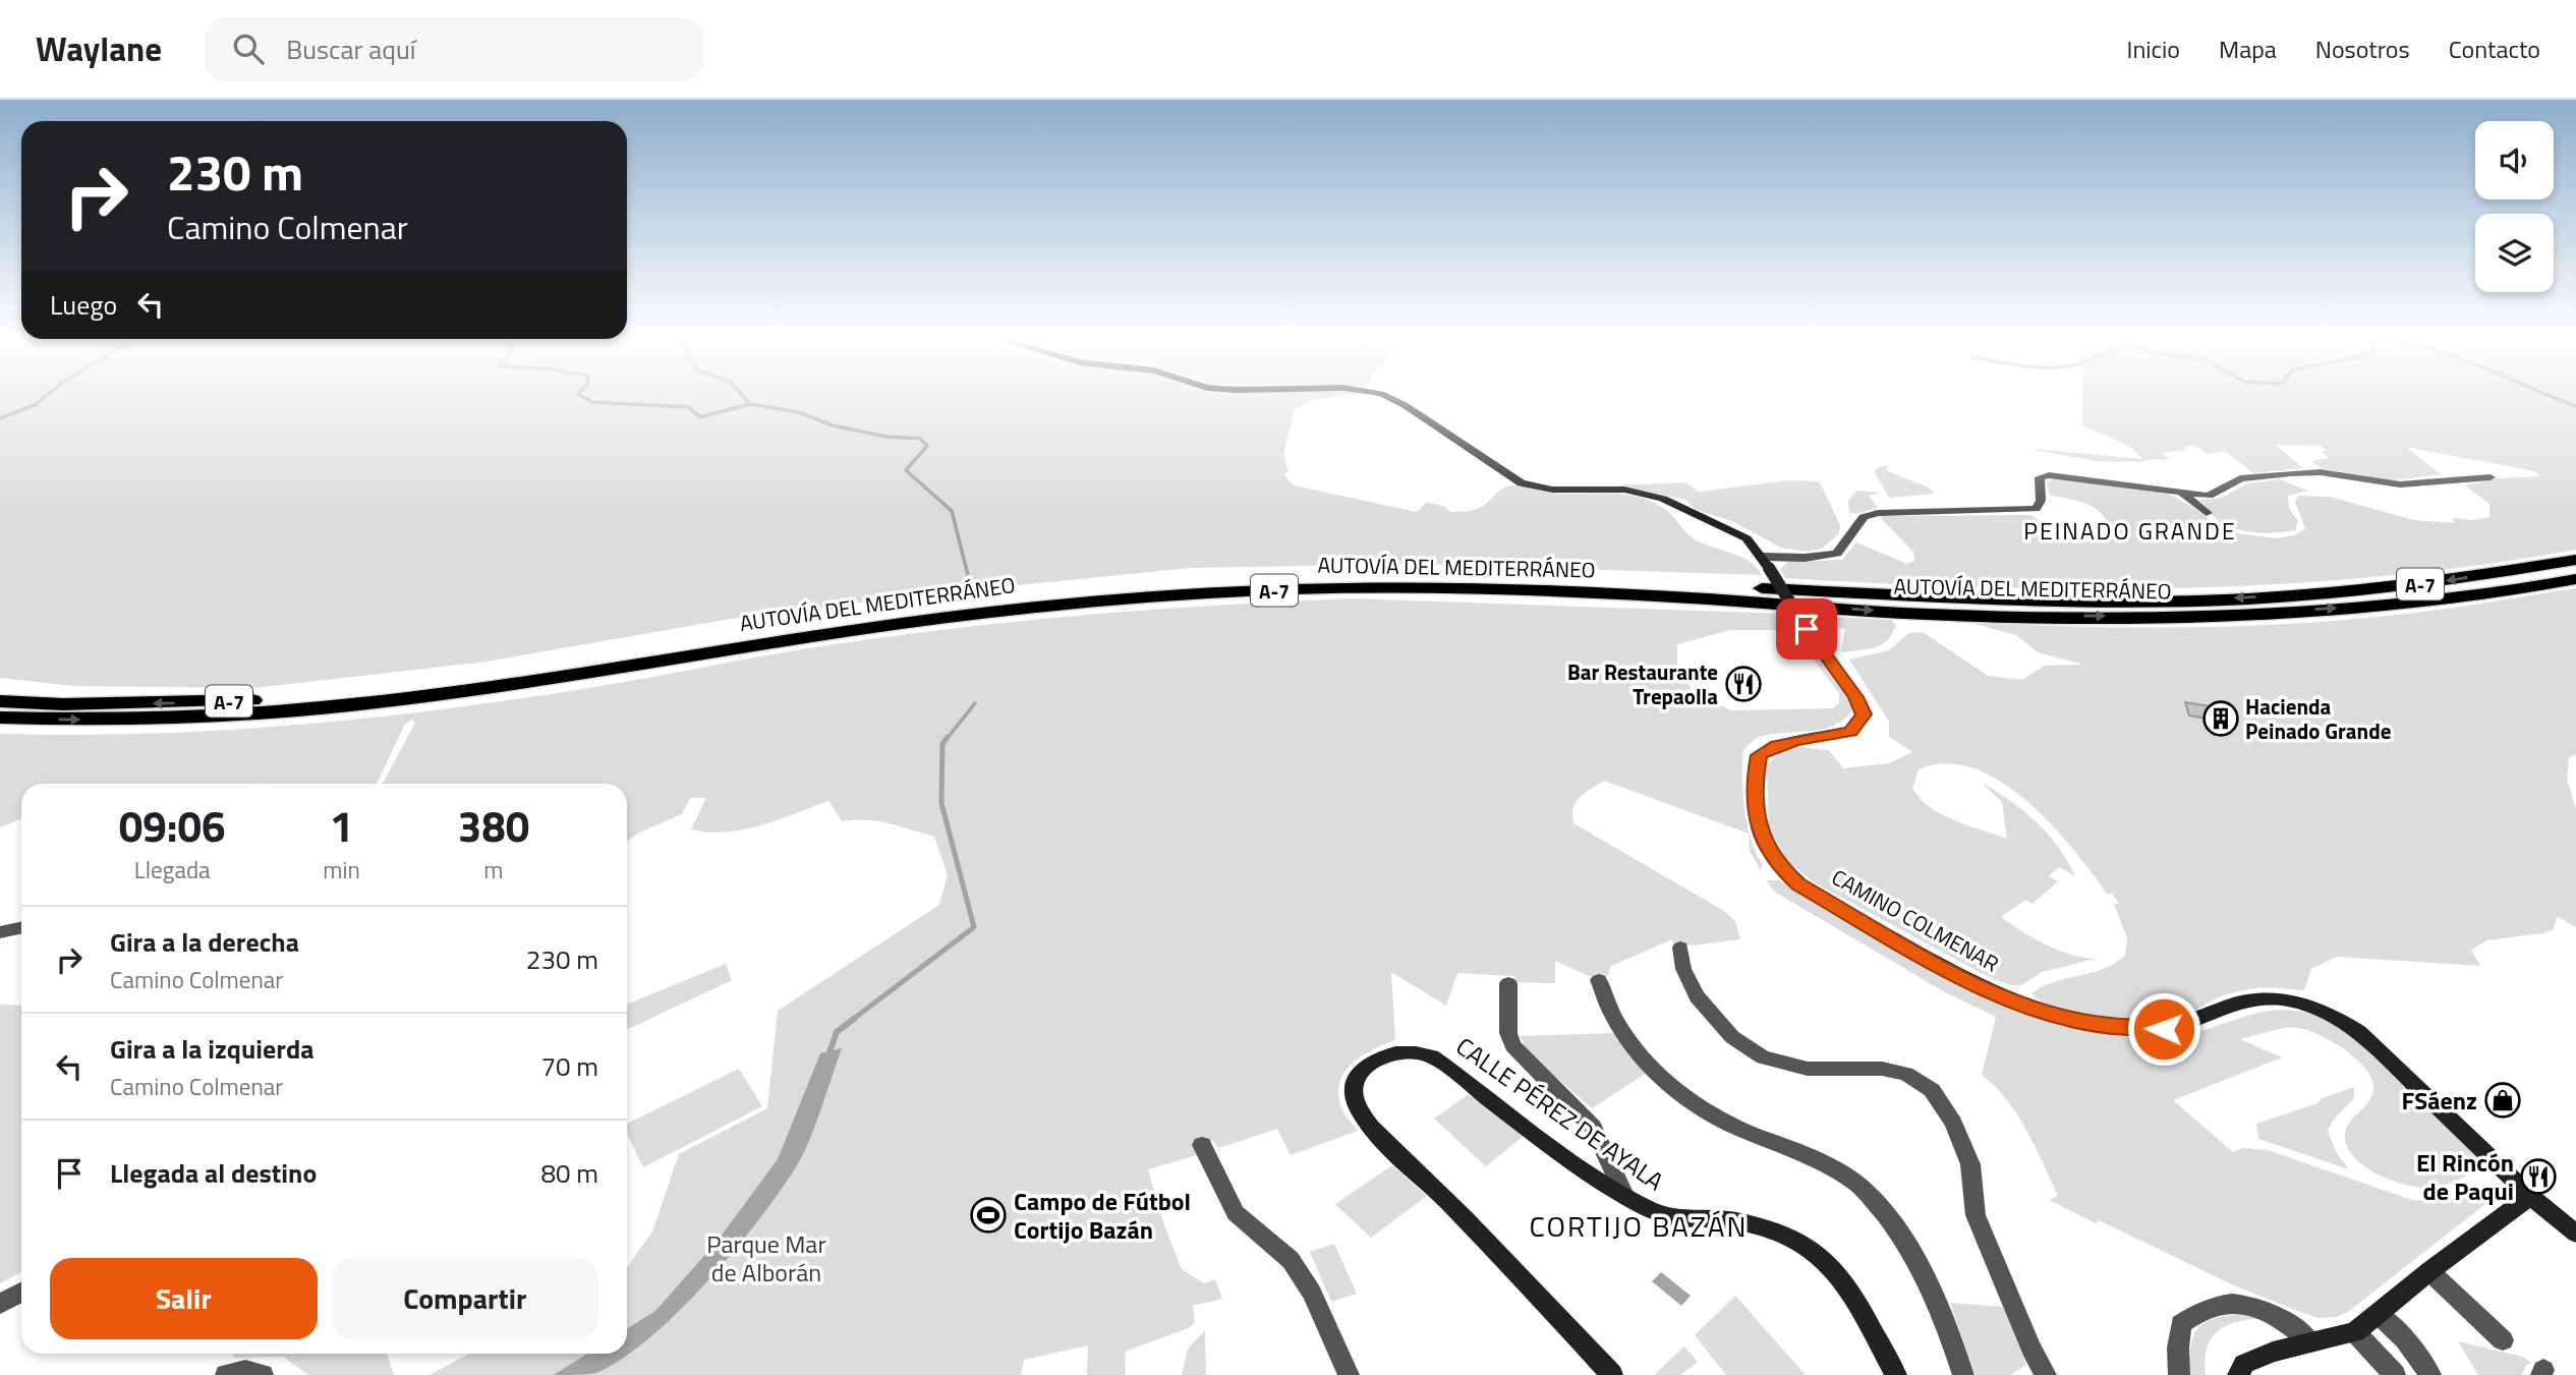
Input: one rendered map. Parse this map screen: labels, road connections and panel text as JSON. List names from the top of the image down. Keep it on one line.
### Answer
{"streets":{"highway":["AUTOVÍA DEL MEDITERRÁNEO","A-7"],"main road":["CAMINO COLMENAR","CALLE PÉREZ DE AYALA"]},"districts":["PEINADO GRANDE","CORTIJO BAZÁN"],"parks":["Parque Mar de Alborán"],"places":{"restaurant":["Bar Restaurante Trepaolla","El Rincón de Paqui"],"building":["Hacienda Peinado Grande"],"shop":["FSáenz"],"sports":["Campo de Fútbol Cortijo Bazán"]},"page":{"header":"Waylane","search":"Buscar aquí","nav":["Inicio","Mapa","Nosotros","Contacto"],"turn":["230 m","Camino Colmenar"],"then":"Luego","eta":["09:06","Llegada","1","min","380","m"],"list":[{"name":"Gira a la derecha","note":"Camino Colmenar","value":"230 m"},{"name":"Gira a la izquierda","note":"Camino Colmenar","value":"70 m"},{"name":"Llegada al destino","value":"80 m"}],"buttons":["Salir","Compartir"]}}
